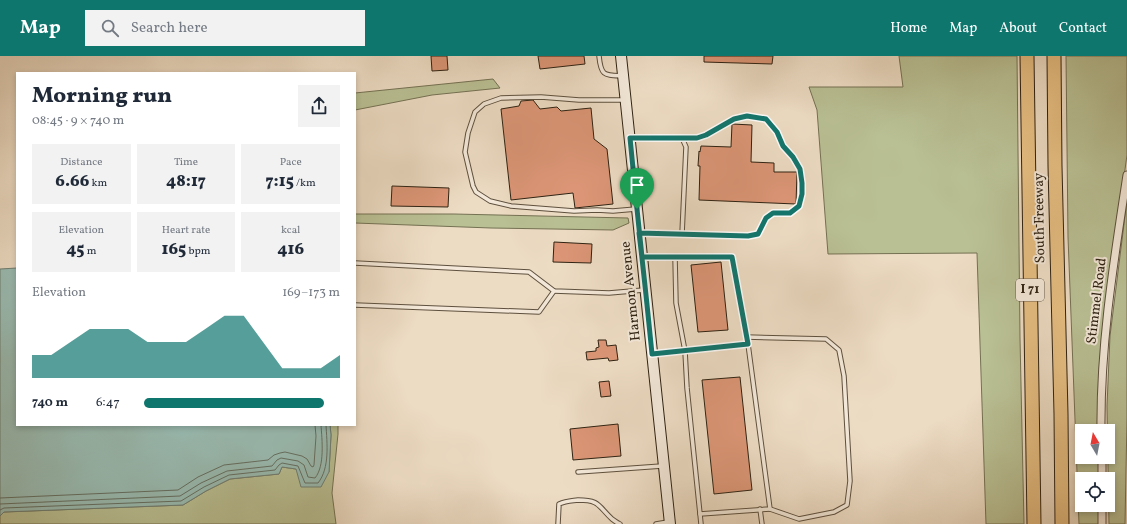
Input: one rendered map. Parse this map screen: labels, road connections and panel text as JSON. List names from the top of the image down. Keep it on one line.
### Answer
{"streets":{"highway":["South Freeway","I 71"],"main road":["Harmon Avenue"],"street":["Stimmel Road"]},"north":"top","page":{"header":"Map","search":"Search here","nav":["Home","Map","About","Contact"],"heading":["Morning run","08:45 · 9 × 740 m"],"stats":[["Distance","6.66 km"],["Time","48:17"],["Pace","7:15 /km"],["Elevation","45 m"],["Heart rate","165 bpm"],["kcal","416"]],"chart":["Elevation","169–173 m"],"list":[{"name":"740 m","note":"6:47"}]}}
